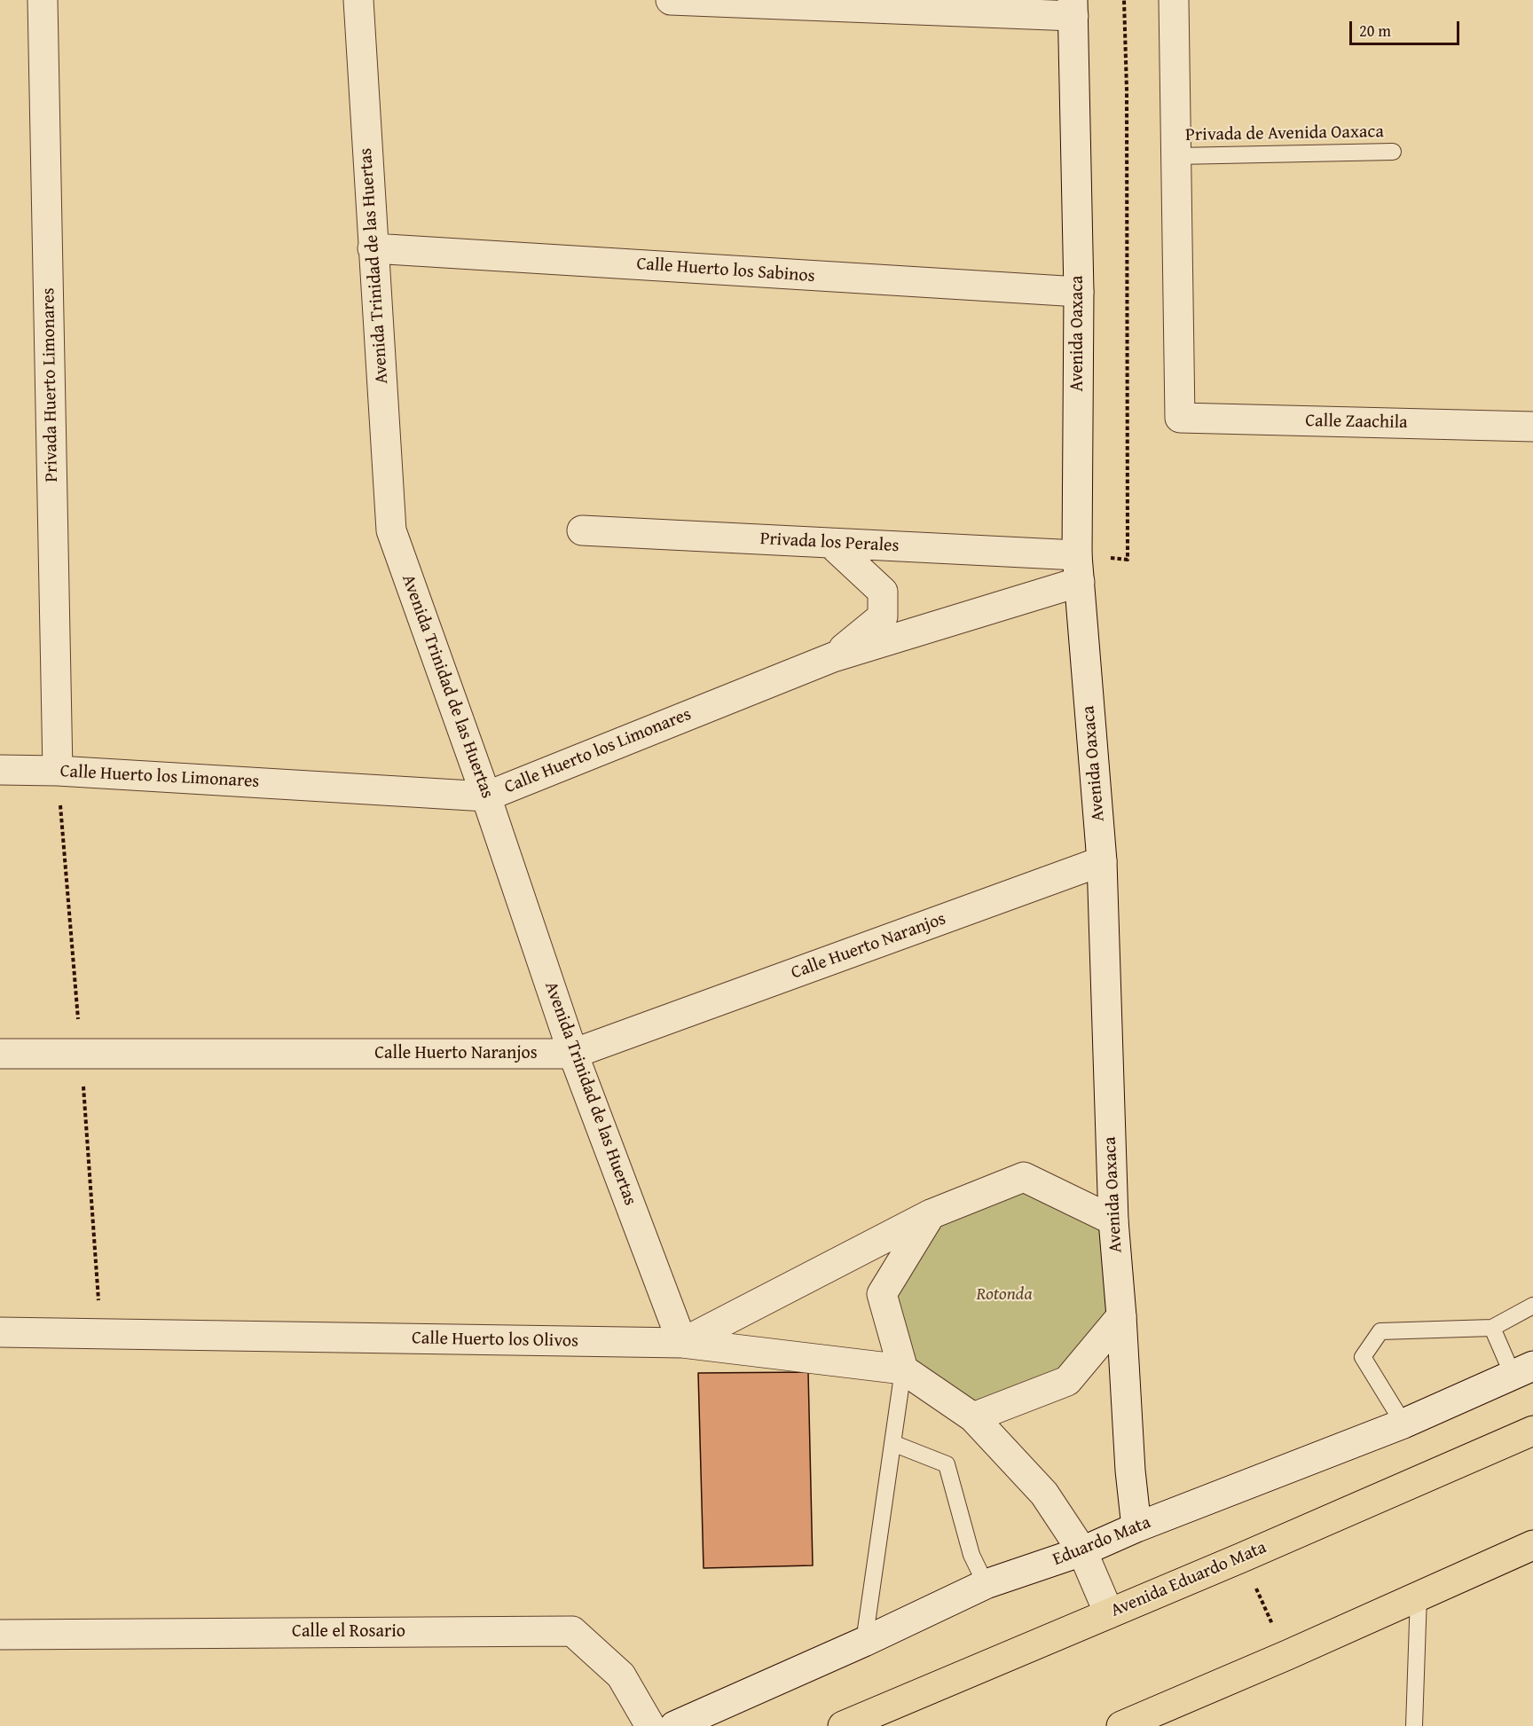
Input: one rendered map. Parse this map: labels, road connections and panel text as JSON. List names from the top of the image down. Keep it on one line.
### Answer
{"streets":{"main road":["Avenida Eduardo Mata"],"street":["Avenida Trinidad de las Huertas","Calle Huerto los Sabinos","Avenida Oaxaca","Privada Huerto Limonares","Calle Zaachila","Privada los Perales","Calle Huerto los Limonares","Calle Huerto Naranjos","Calle Huerto los Olivos","Eduardo Mata","Calle el Rosario"],"lane":["Privada de Avenida Oaxaca"]},"crossings":[["Privada de Avenida Oaxaca","Calle Zaachila"],["Avenida Trinidad de las Huertas","Calle Huerto los Sabinos"],["Avenida Trinidad de las Huertas","Calle Huerto los Limonares"],["Avenida Trinidad de las Huertas","Calle Huerto Naranjos"],["Avenida Trinidad de las Huertas","Calle Huerto los Olivos"],["Calle Huerto los Sabinos","Avenida Oaxaca"],["Avenida Oaxaca","Privada los Perales"],["Avenida Oaxaca","Calle Huerto los Limonares"],["Avenida Oaxaca","Calle Huerto Naranjos"],["Avenida Oaxaca","Eduardo Mata"],["Privada Huerto Limonares","Calle Huerto los Limonares"],["Privada los Perales","Calle Huerto los Limonares"],["Calle Huerto los Olivos","Eduardo Mata"],["Calle Huerto los Olivos","Avenida Eduardo Mata"]],"parks":["Rotonda"],"scale_bar":"20 m"}
